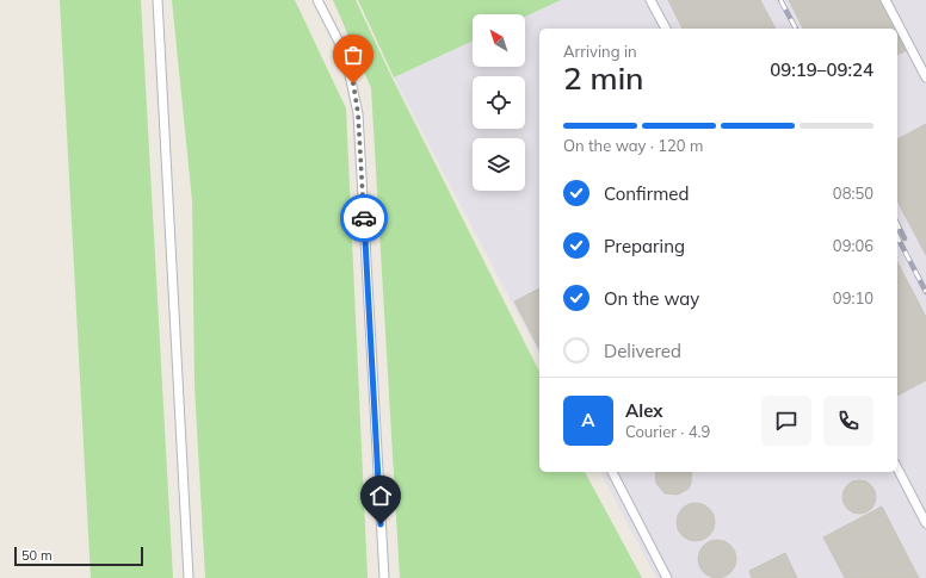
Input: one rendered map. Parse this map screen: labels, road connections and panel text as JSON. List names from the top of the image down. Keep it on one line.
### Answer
{"scale_bar":"50 m","north":"top left","page":{"heading":["2 min","Arriving in","09:19–09:24"],"panel":["Alex","Courier · 4.9"],"bar":"On the way · 120 m","list":[["Confirmed","08:50"],["Preparing","09:06"],["On the way","09:10"],"Delivered"],"round":"A","scale":"50 m"}}
